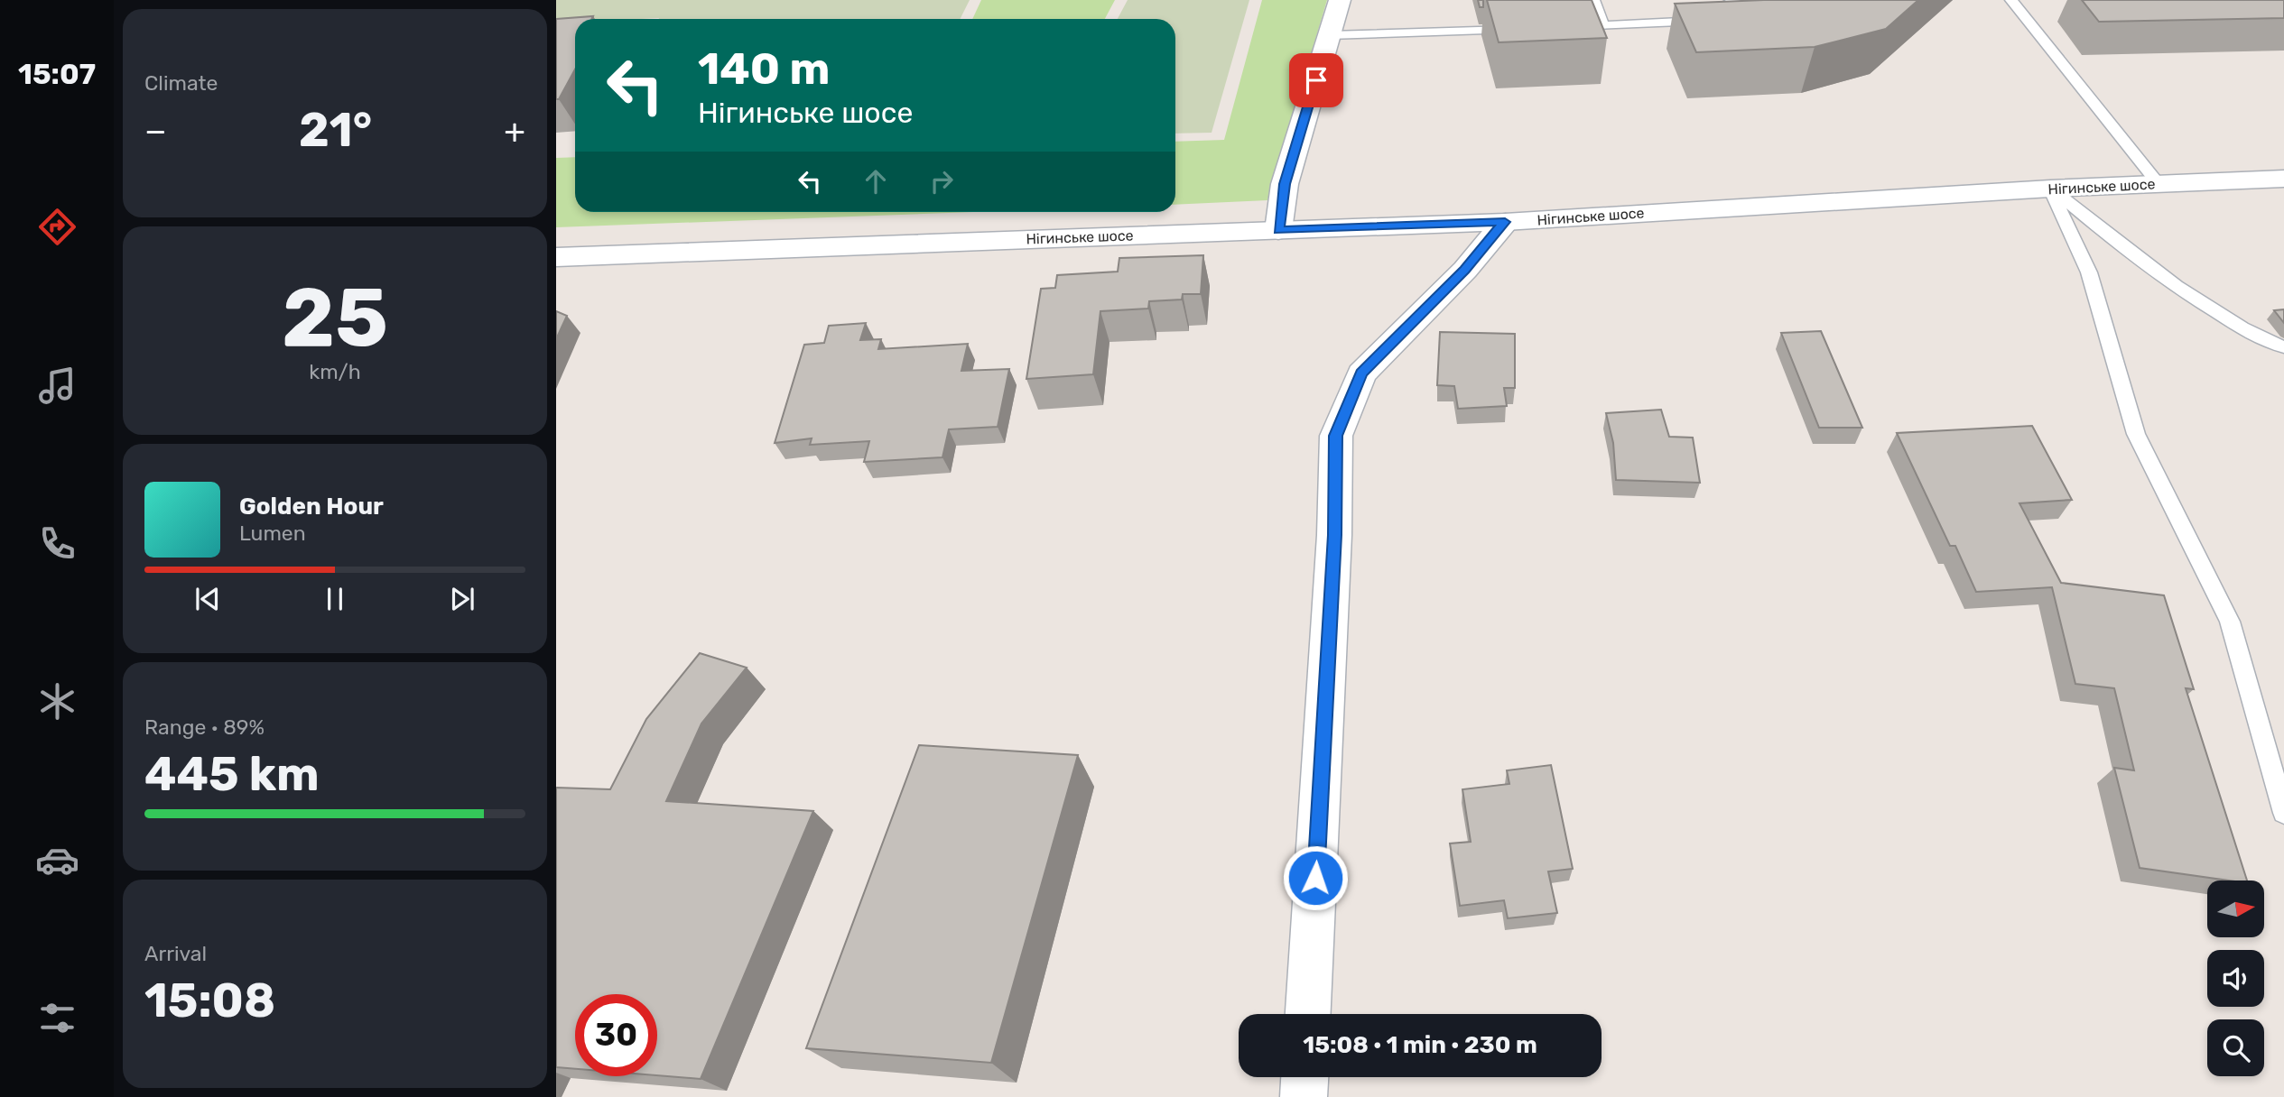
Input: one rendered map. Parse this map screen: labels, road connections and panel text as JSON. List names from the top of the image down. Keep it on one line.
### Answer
{"streets":{"main road":["Нігинське шосе"]},"north":"right","page":{"tabs":"15:07","tile":["Climate",["25","km/h"],["Range · 89%","445 km"],["Arrival","15:08"]],"turn":["140 m","Нігинське шосе"],"heat":["−","21°","+"],"song":["Golden Hour","Lumen"],"limit":"30","trip":"15:08 · 1 min · 230 m"}}
